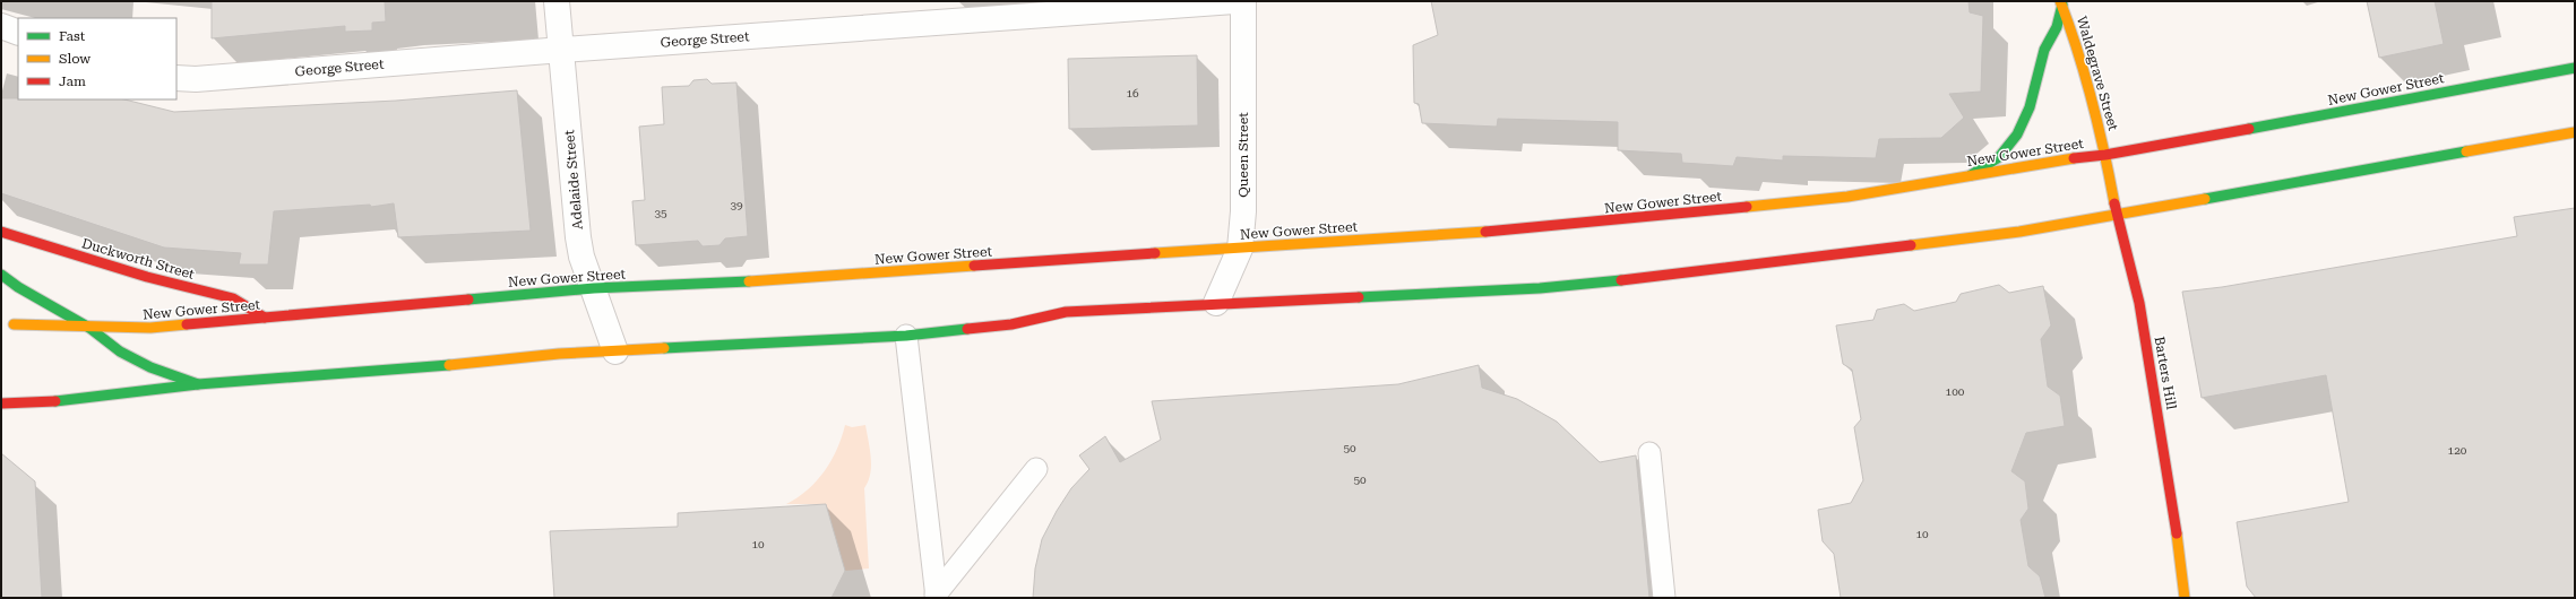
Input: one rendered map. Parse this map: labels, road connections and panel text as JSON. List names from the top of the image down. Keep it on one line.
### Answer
{"streets":{"main road":["Waldegrave Street","New Gower Street","Duckworth Street","Barters Hill"],"street":["George Street","Queen Street","Adelaide Street"]},"crossings":[["George Street","Adelaide Street"],["Waldegrave Street","New Gower Street"],["Waldegrave Street","Barters Hill"],["New Gower Street","Queen Street"],["New Gower Street","Adelaide Street"],["New Gower Street","Duckworth Street"],["New Gower Street","Barters Hill"]],"house_numbers":["16","39","35","100","50","120","50","10","10"],"legend":["Fast","Slow","Jam"]}
